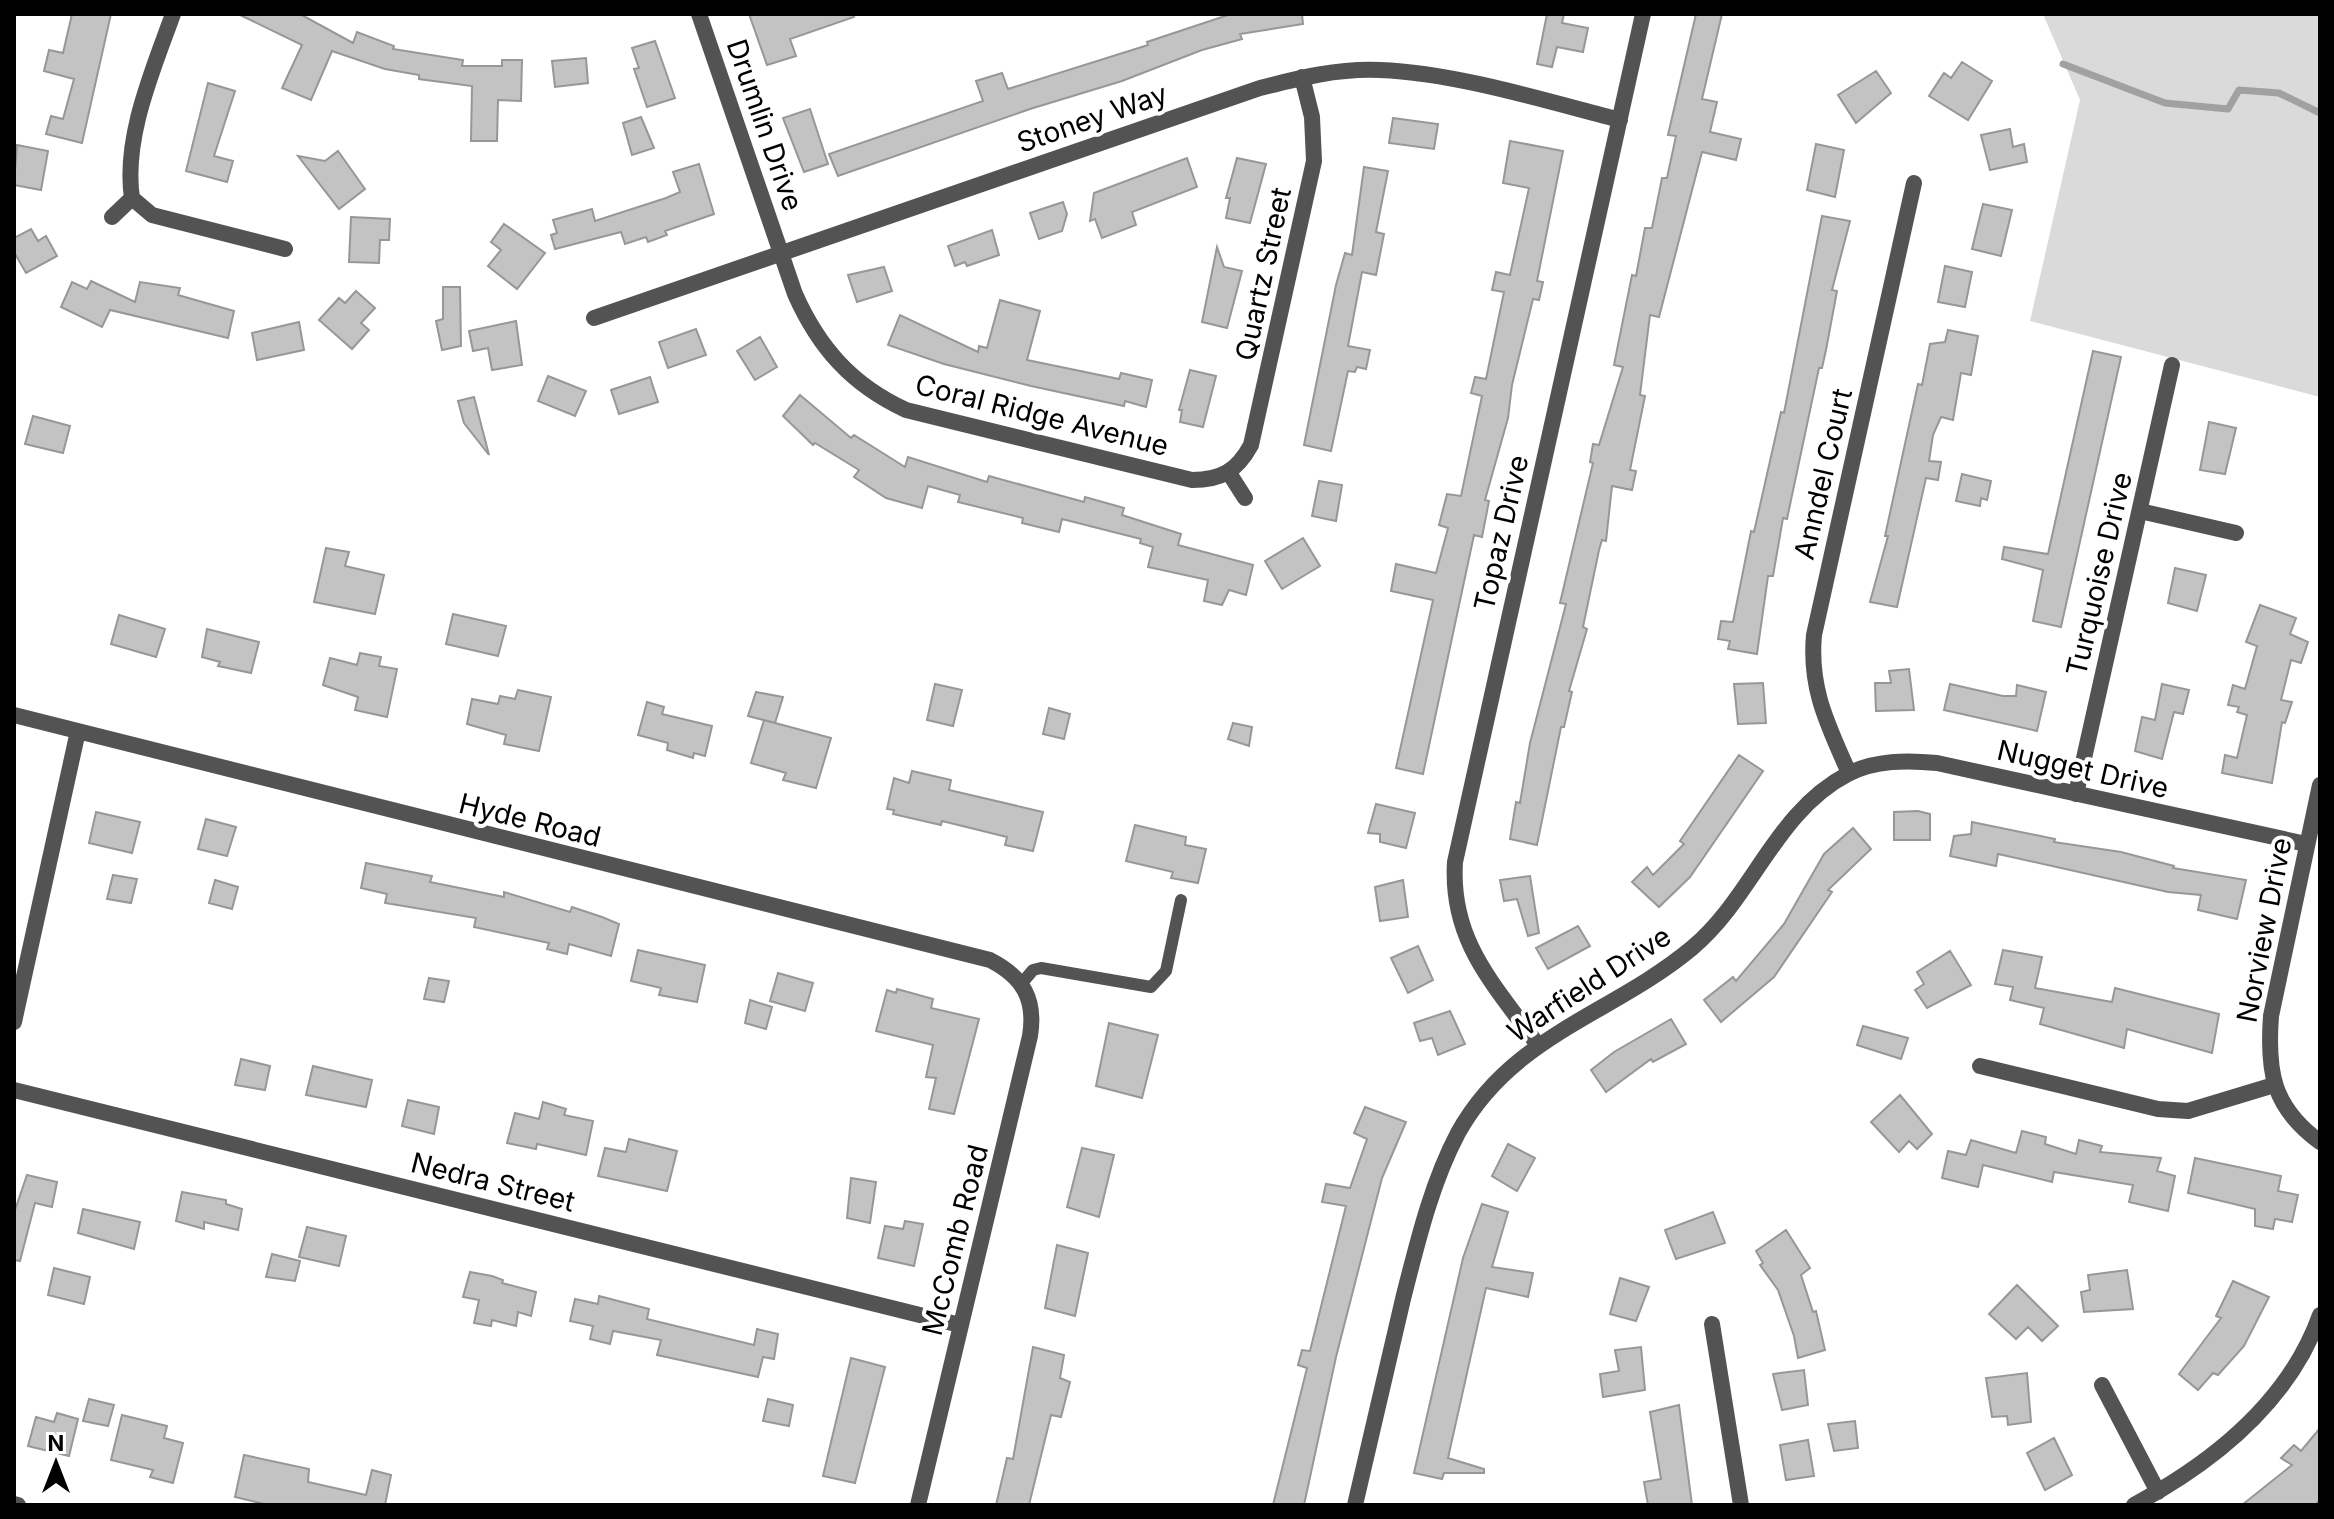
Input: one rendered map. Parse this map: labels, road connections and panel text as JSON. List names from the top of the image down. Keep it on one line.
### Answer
{"streets":{"street":["Stoney Way","Drumlin Drive","Quartz Street","Coral Ridge Avenue","Anndel Court","Topaz Drive","Turquoise Drive","Nugget Drive","Hyde Road","Norview Drive","Warfield Drive","Nedra Street","McComb Road"]},"crossings":[["Stoney Way","Drumlin Drive"],["Stoney Way","Quartz Street"],["Stoney Way","Coral Ridge Avenue"],["Stoney Way","Topaz Drive"],["Drumlin Drive","Coral Ridge Avenue"],["Quartz Street","Coral Ridge Avenue"],["Anndel Court","Nugget Drive"],["Anndel Court","Warfield Drive"],["Topaz Drive","Warfield Drive"],["Turquoise Drive","Nugget Drive"],["Nugget Drive","Norview Drive"],["Nugget Drive","Warfield Drive"],["Hyde Road","McComb Road"],["Nedra Street","McComb Road"]],"north":"top"}
